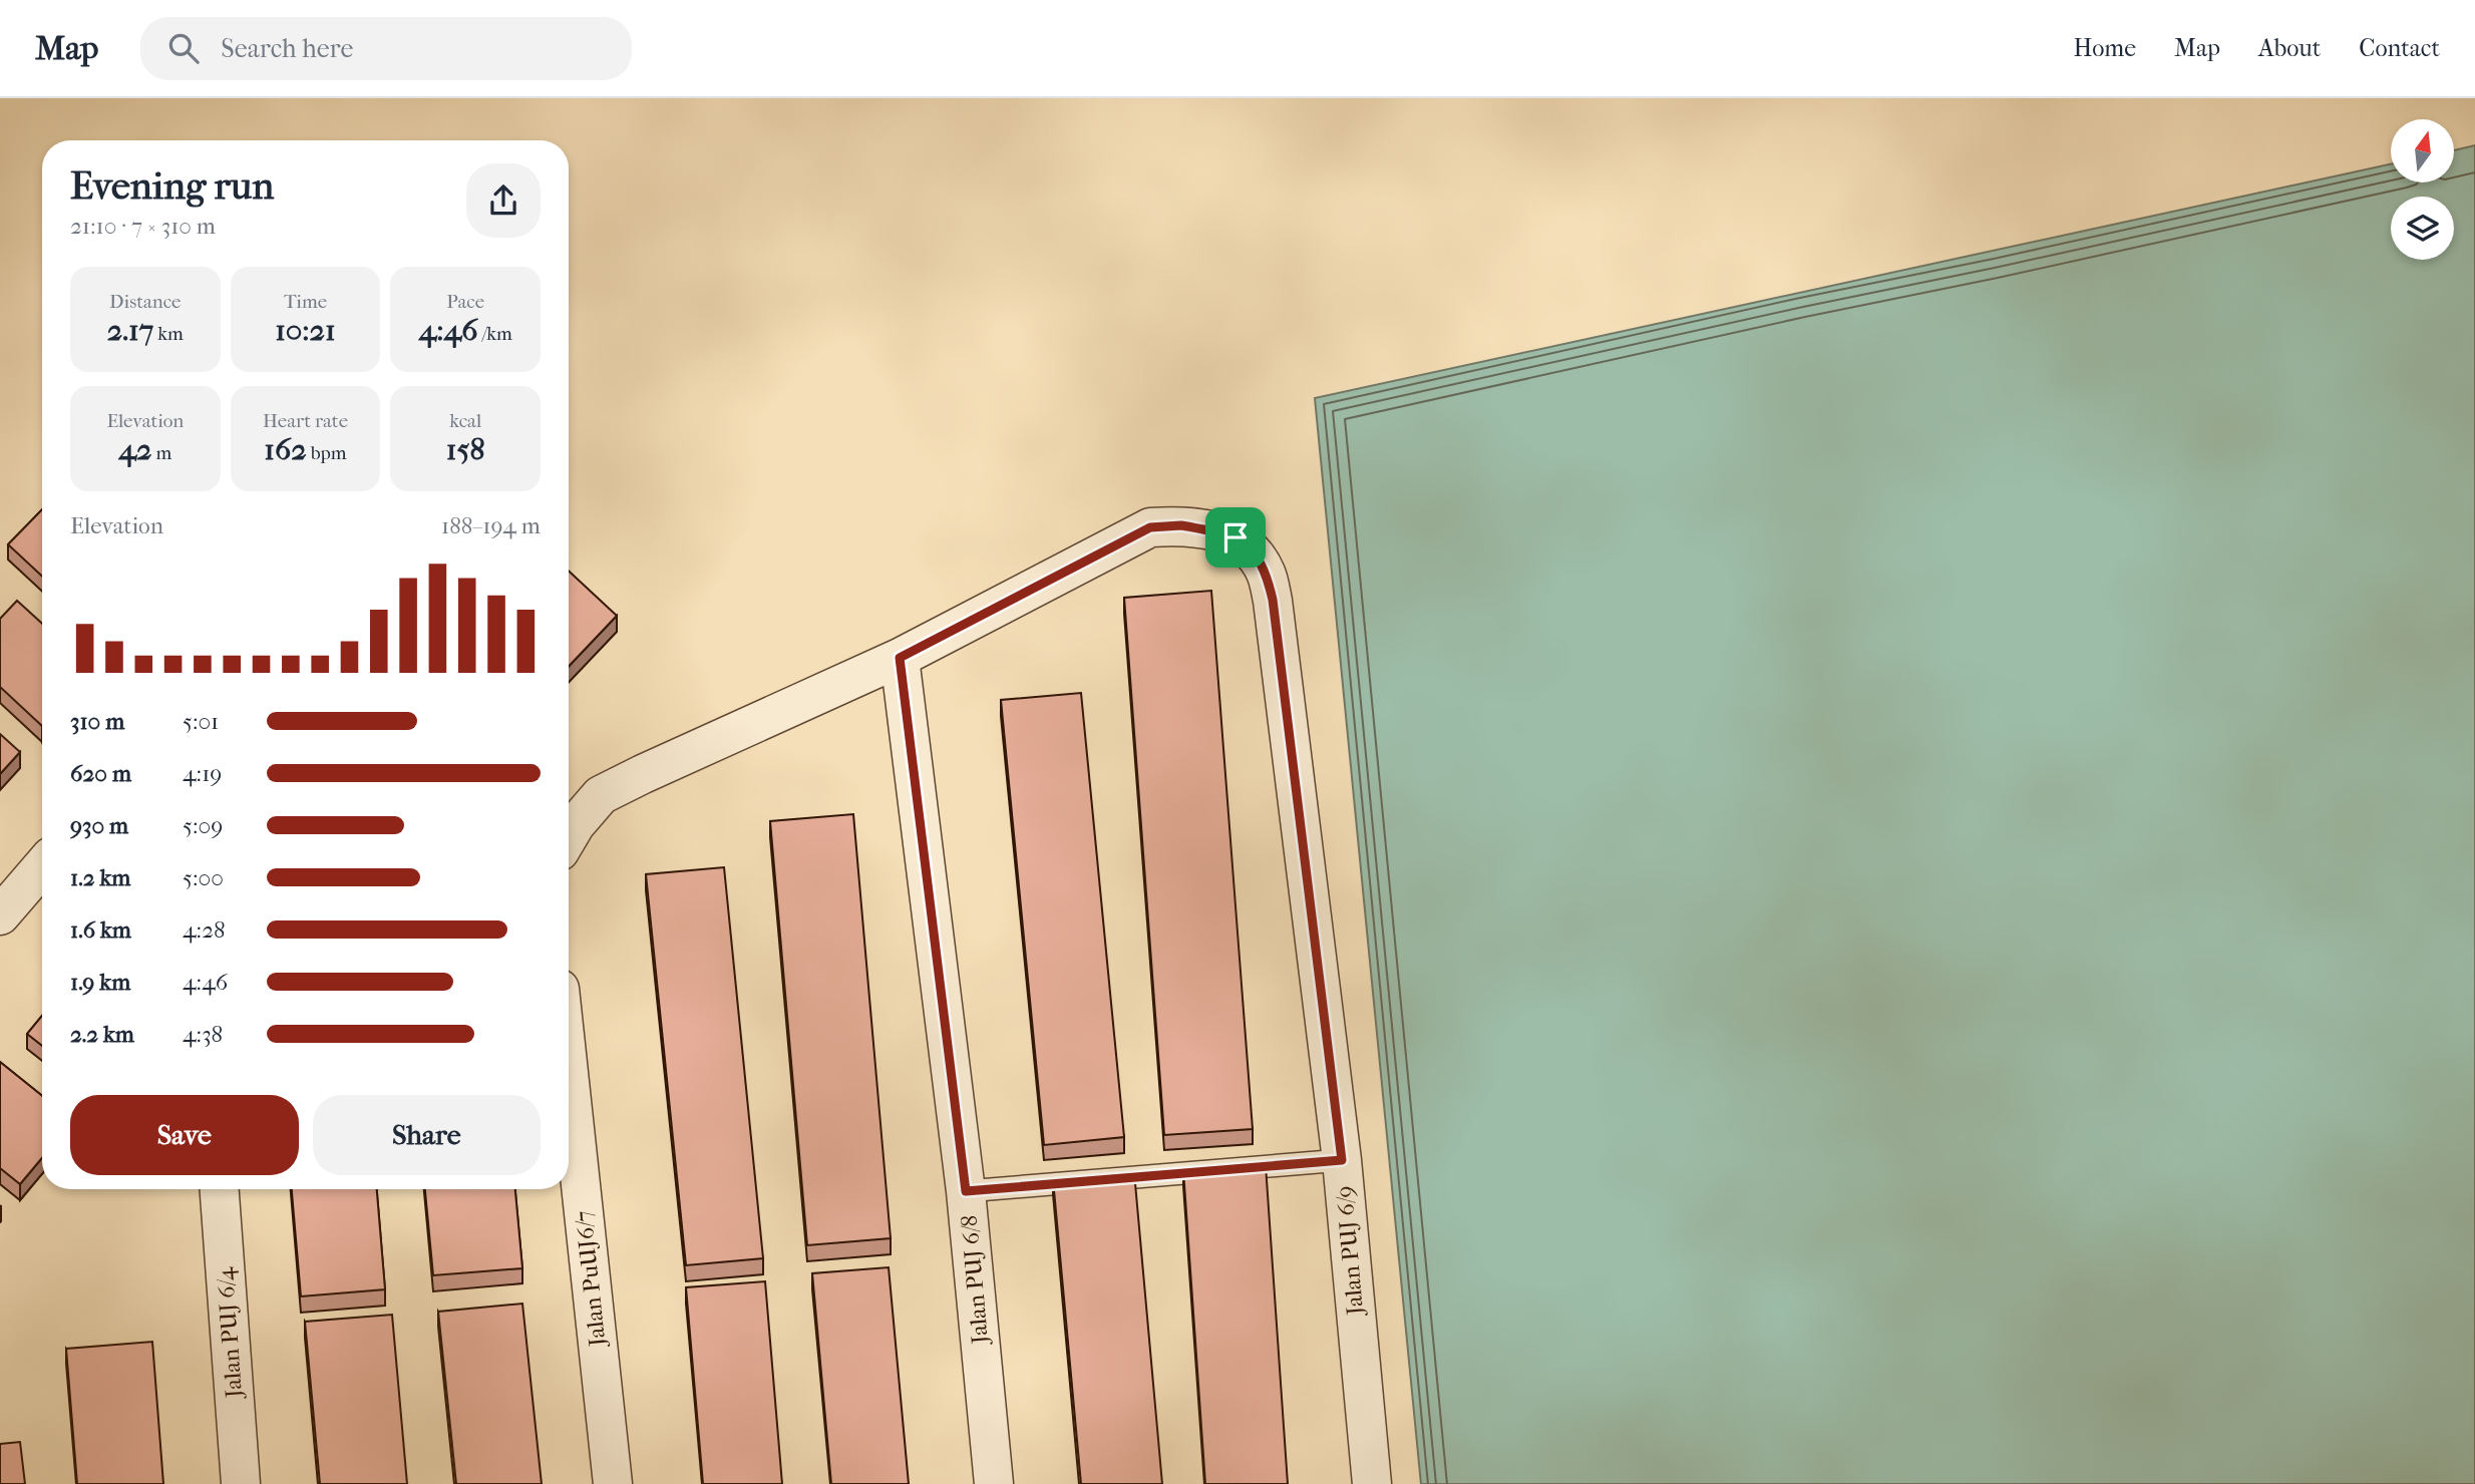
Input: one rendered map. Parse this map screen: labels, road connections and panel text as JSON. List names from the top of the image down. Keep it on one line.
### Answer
{"streets":{"street":["Jalan PUJ 6/9","Jalan PuUJ6/7","Jalan PUJ 6/8","Jalan PUJ 6/4"]},"crossings":[["Jalan PUJ 6/9","Jalan PUJ 6/8"]],"north":"top","page":{"header":"Map","search":"Search here","nav":["Home","Map","About","Contact"],"heading":["Evening run","21:10 · 7 × 310 m"],"stats":[["Distance","2.17 km"],["Time","10:21"],["Pace","4:46 /km"],["Elevation","42 m"],["Heart rate","162 bpm"],["kcal","158"]],"chart":["Elevation","188–194 m"],"list":[{"name":"310 m","note":"5:01"},{"name":"620 m","note":"4:19"},{"name":"930 m","note":"5:09"},{"name":"1.2 km","note":"5:00"},{"name":"1.6 km","note":"4:28"},{"name":"1.9 km","note":"4:46"},{"name":"2.2 km","note":"4:38"}],"buttons":["Save","Share"]}}
